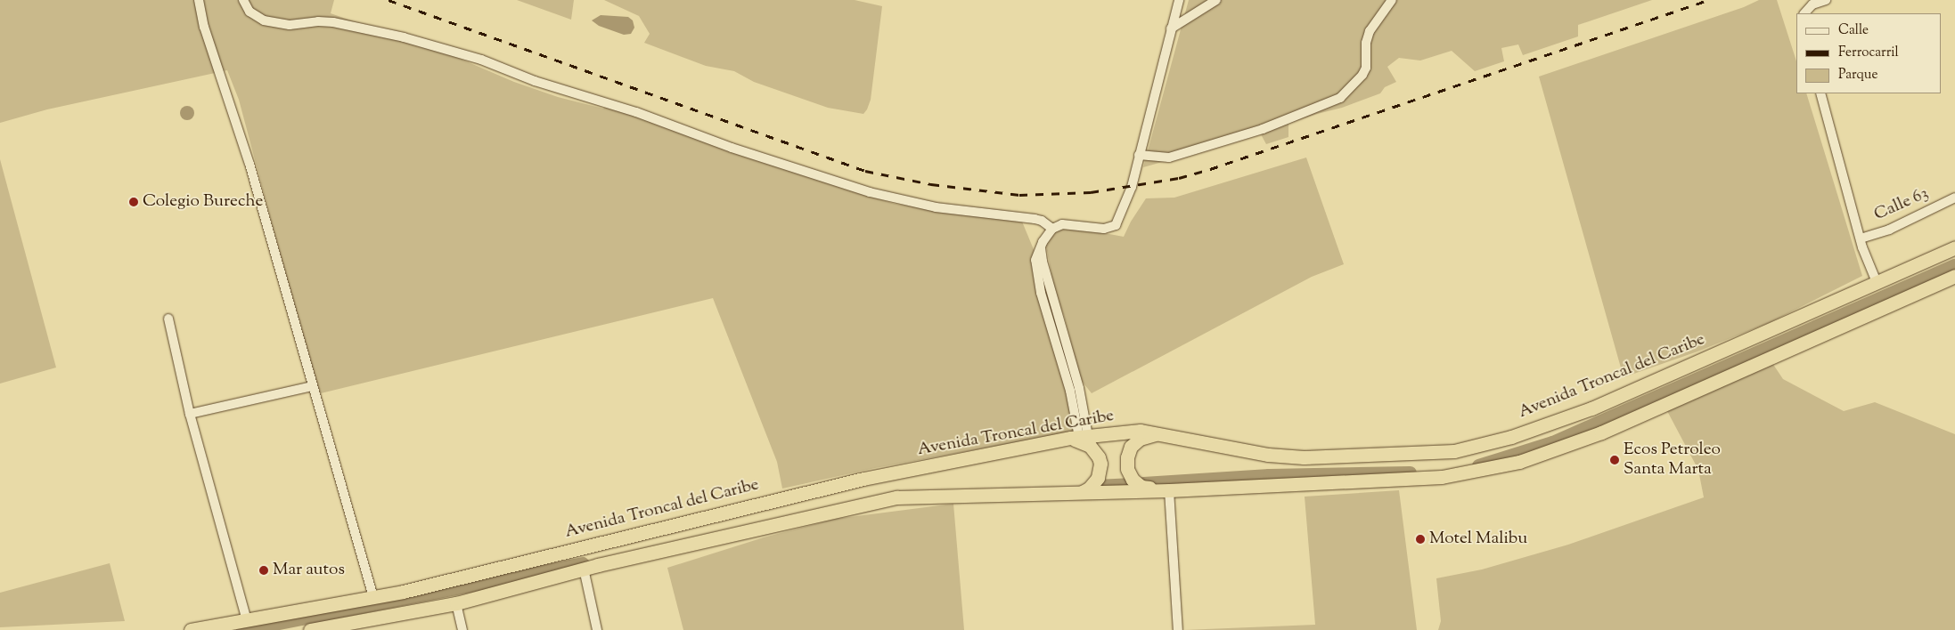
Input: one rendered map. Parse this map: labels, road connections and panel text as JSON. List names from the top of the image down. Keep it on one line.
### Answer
{"streets":{"highway":["Avenida Troncal del Caribe"],"street":["Calle 63"]},"places":["Colegio Bureche","Ecos Petroleo Santa Marta","Motel Malibu","Mar autos"],"legend":["Calle","Ferrocarril","Parque"]}
